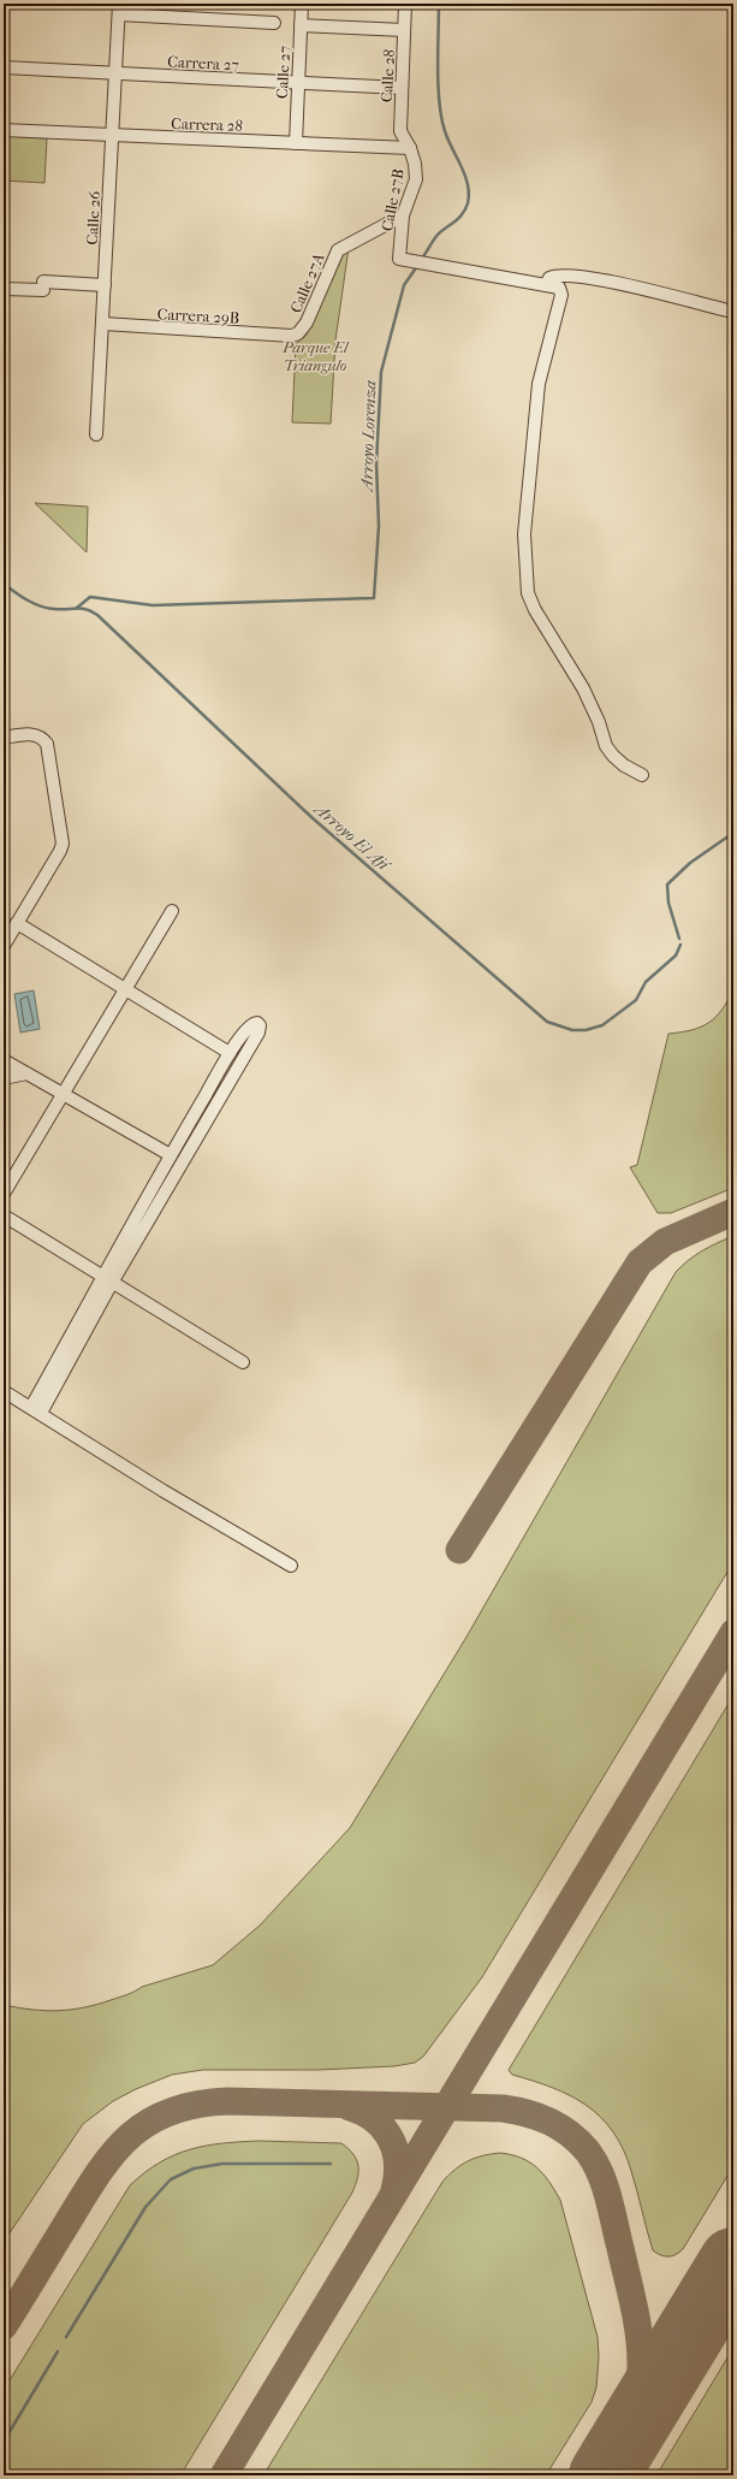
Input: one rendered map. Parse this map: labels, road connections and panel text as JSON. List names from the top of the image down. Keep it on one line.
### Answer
{"streets":{"street":["Carrera 27","Calle 27","Calle 28","Carrera 28","Calle 27B","Calle 26","Calle 27A","Carrera 29B"]},"crossings":[["Carrera 27","Calle 27"],["Carrera 27","Calle 28"],["Carrera 27","Calle 26"],["Calle 27","Carrera 28"],["Calle 28","Carrera 28"],["Calle 28","Calle 27B"],["Carrera 28","Calle 27B"],["Carrera 28","Calle 26"],["Calle 27B","Calle 27A"],["Calle 26","Carrera 29B"],["Calle 27A","Carrera 29B"]],"water":["Arroyo Lorenza","Arroyo El Ají"],"parks":["Parque El Triangulo"]}
